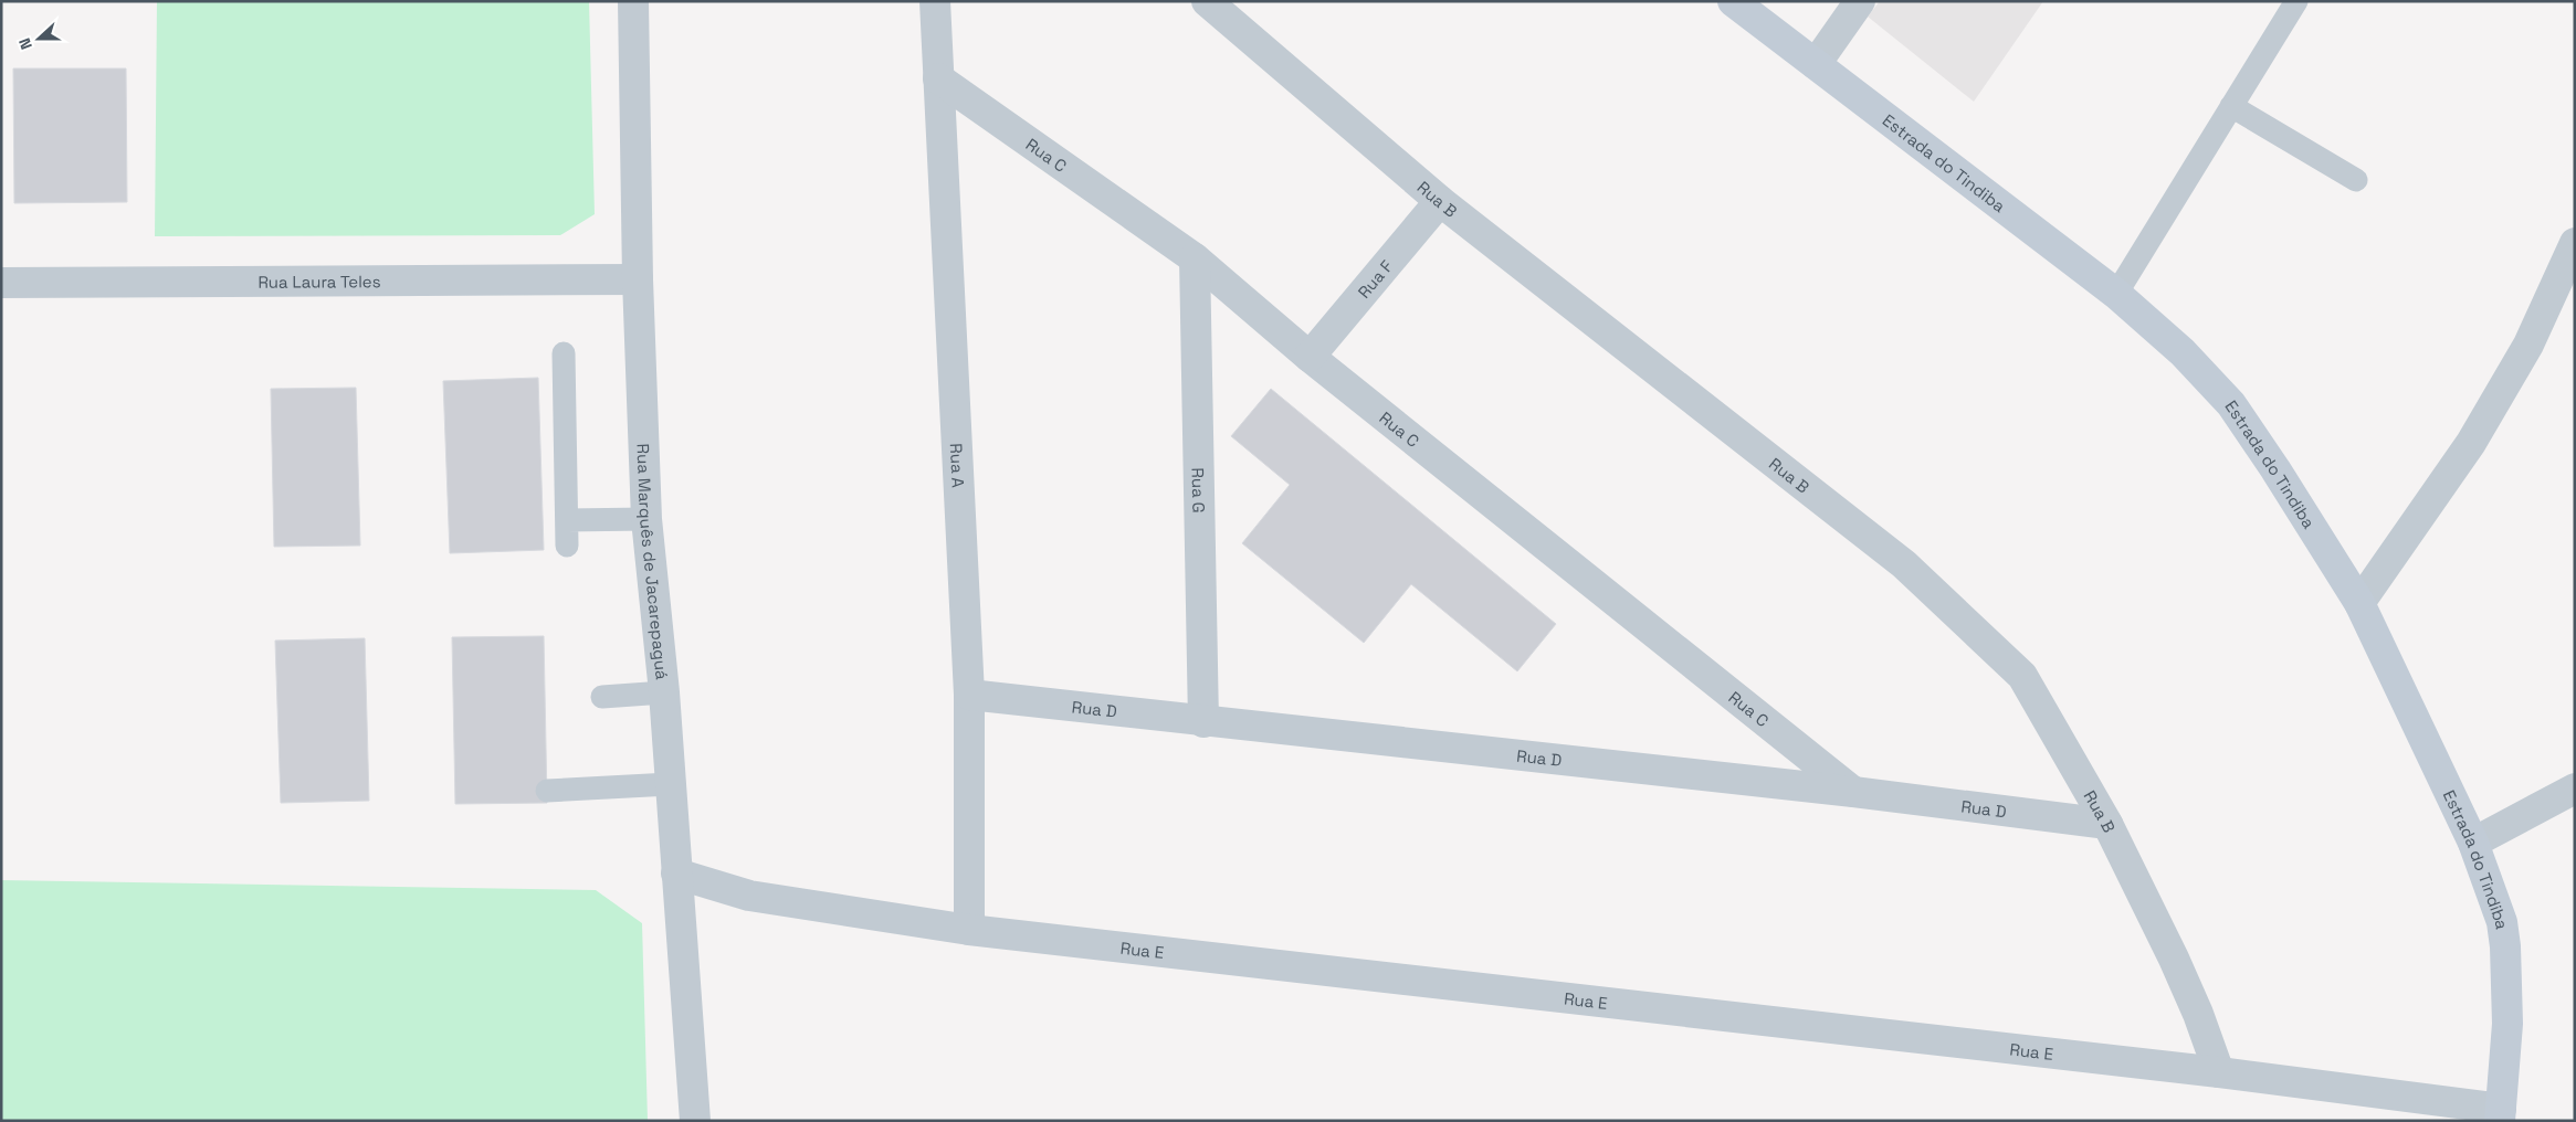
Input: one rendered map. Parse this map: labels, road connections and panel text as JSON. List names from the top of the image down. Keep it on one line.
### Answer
{"streets":{"main road":["Estrada do Tindiba"],"street":["Rua C","Rua B","Rua F","Rua Laura Teles","Rua A","Rua G","Rua Marquês de Jacarepaguá","Rua D","Rua E"]},"crossings":[["Rua C","Rua F"],["Rua C","Rua A"],["Rua C","Rua G"],["Rua C","Rua D"],["Estrada do Tindiba","Rua E"],["Rua B","Rua F"],["Rua B","Rua D"],["Rua B","Rua E"],["Rua Laura Teles","Rua Marquês de Jacarepaguá"],["Rua A","Rua D"],["Rua A","Rua E"],["Rua G","Rua D"],["Rua Marquês de Jacarepaguá","Rua E"]],"north":"left"}
